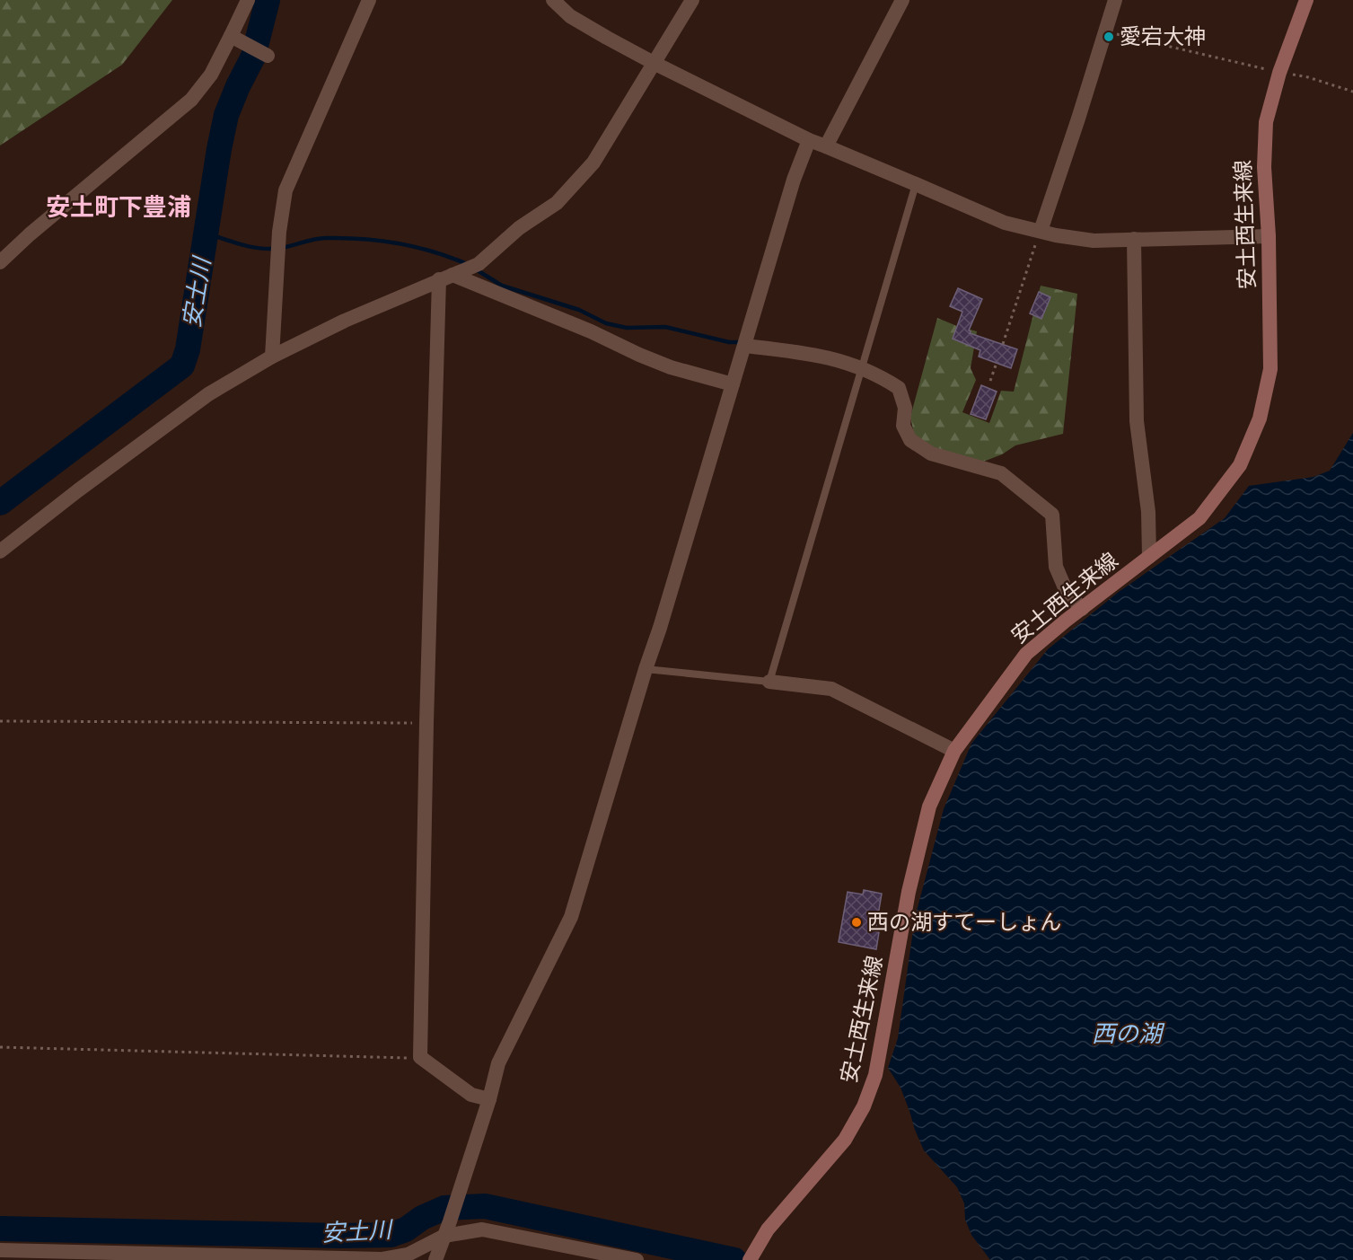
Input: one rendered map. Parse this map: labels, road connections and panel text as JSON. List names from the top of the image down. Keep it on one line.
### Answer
{"streets":{"main road":["安土西生来線"]},"districts":["安土町下豊浦"],"water":["安土川","西の湖"],"places":["愛宕大神","西の湖すてーしょん"]}
